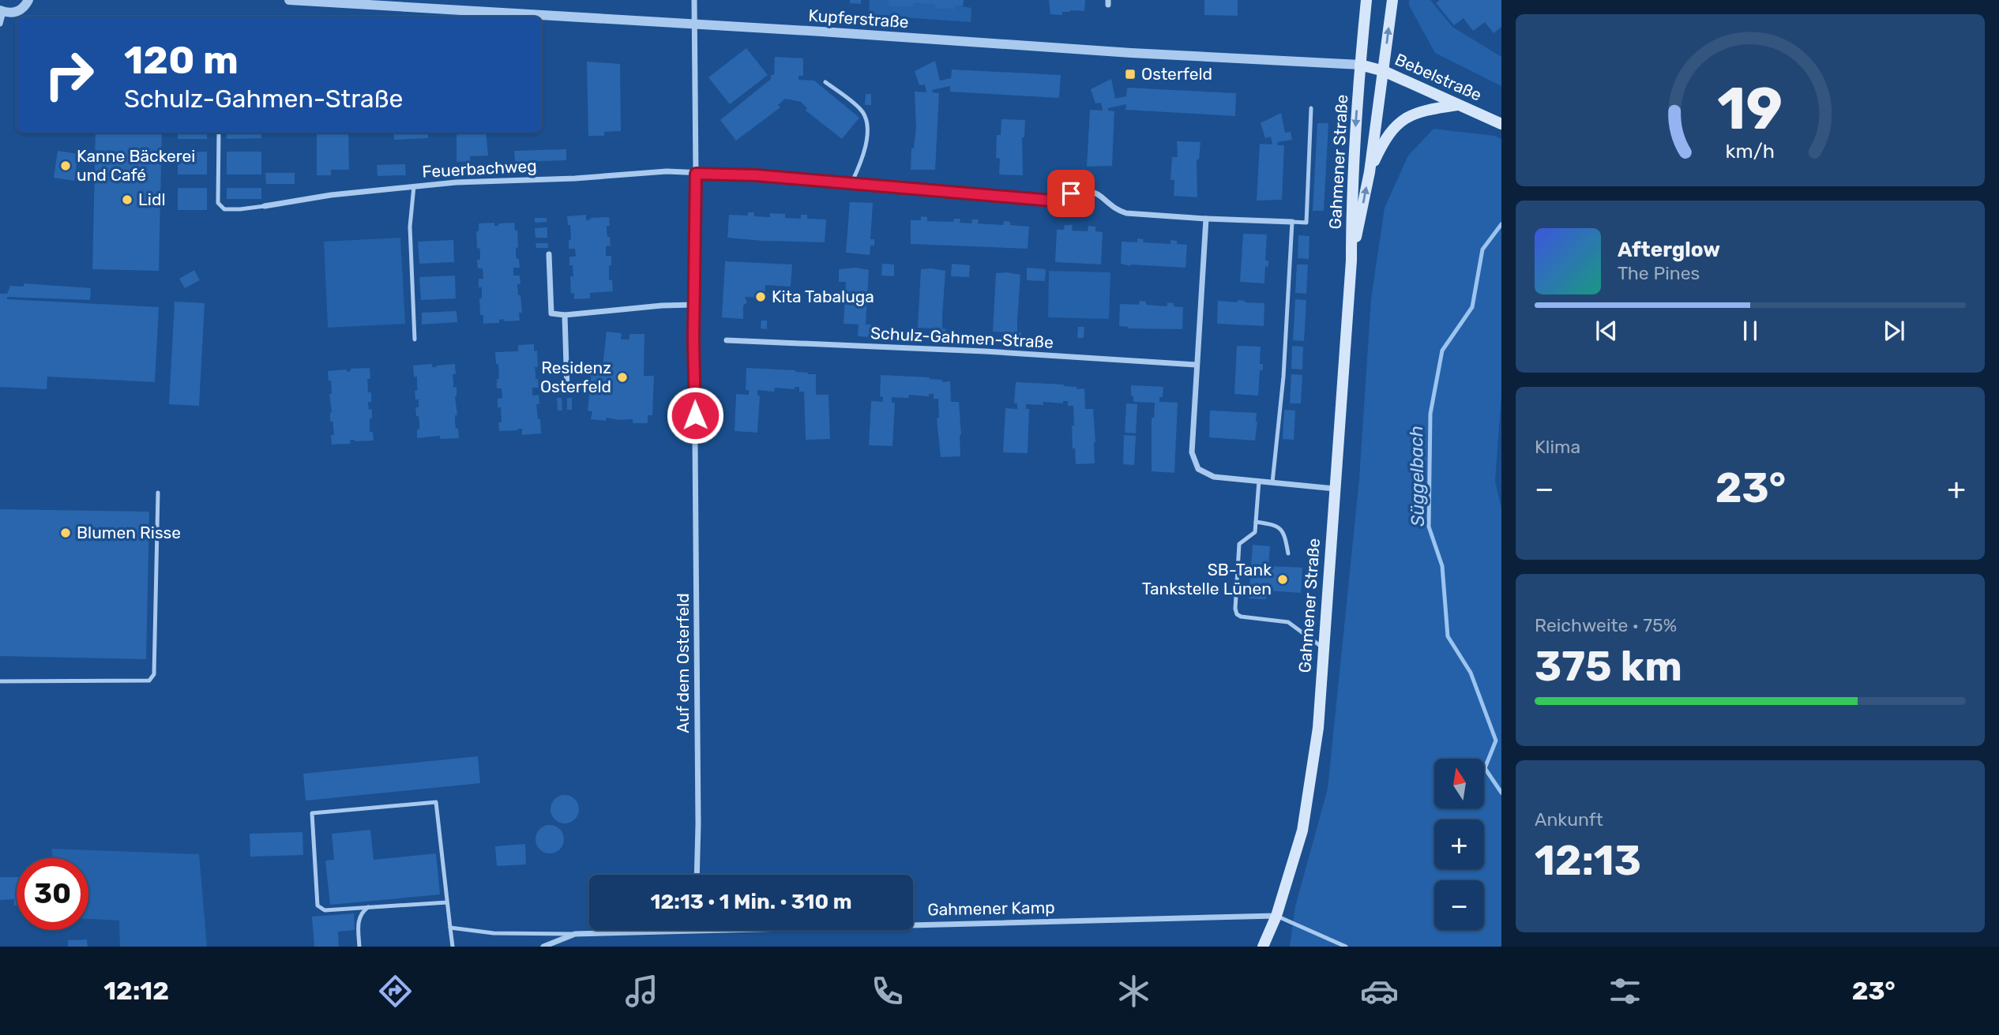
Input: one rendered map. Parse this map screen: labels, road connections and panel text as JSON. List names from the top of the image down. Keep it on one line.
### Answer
{"streets":{"main road":["Bebelstraße","Gahmener Straße"],"street":["Kupferstraße","Feuerbachweg","Schulz-Gahmen-Straße","Auf dem Osterfeld","Gahmener Kamp"]},"crossings":[["Kupferstraße","Bebelstraße"],["Kupferstraße","Gahmener Straße"],["Bebelstraße","Gahmener Straße"],["Gahmener Straße","Gahmener Kamp"]],"water":["Süggelbach"],"places":{"transit":["Osterfeld"],"other":["Kanne Bäckerei und Café","Lidl","Kita Tabaluga","Residenz Osterfeld","Blumen Risse","SB-Tank Tankstelle Lünen"]},"north":"top","page":{"turn":["120 m","Schulz-Gahmen-Straße"],"song":["Afterglow","The Pines"],"tile":["Klima",["Reichweite · 75%","375 km"],["Ankunft","12:13"]],"heat":["−","23°","+"],"map_buttons":["+","−"],"limit":"30","trip":"12:13 · 1 Min. · 310 m","tabs":["12:12","23°"],"gauge":["19","km/h"]}}
